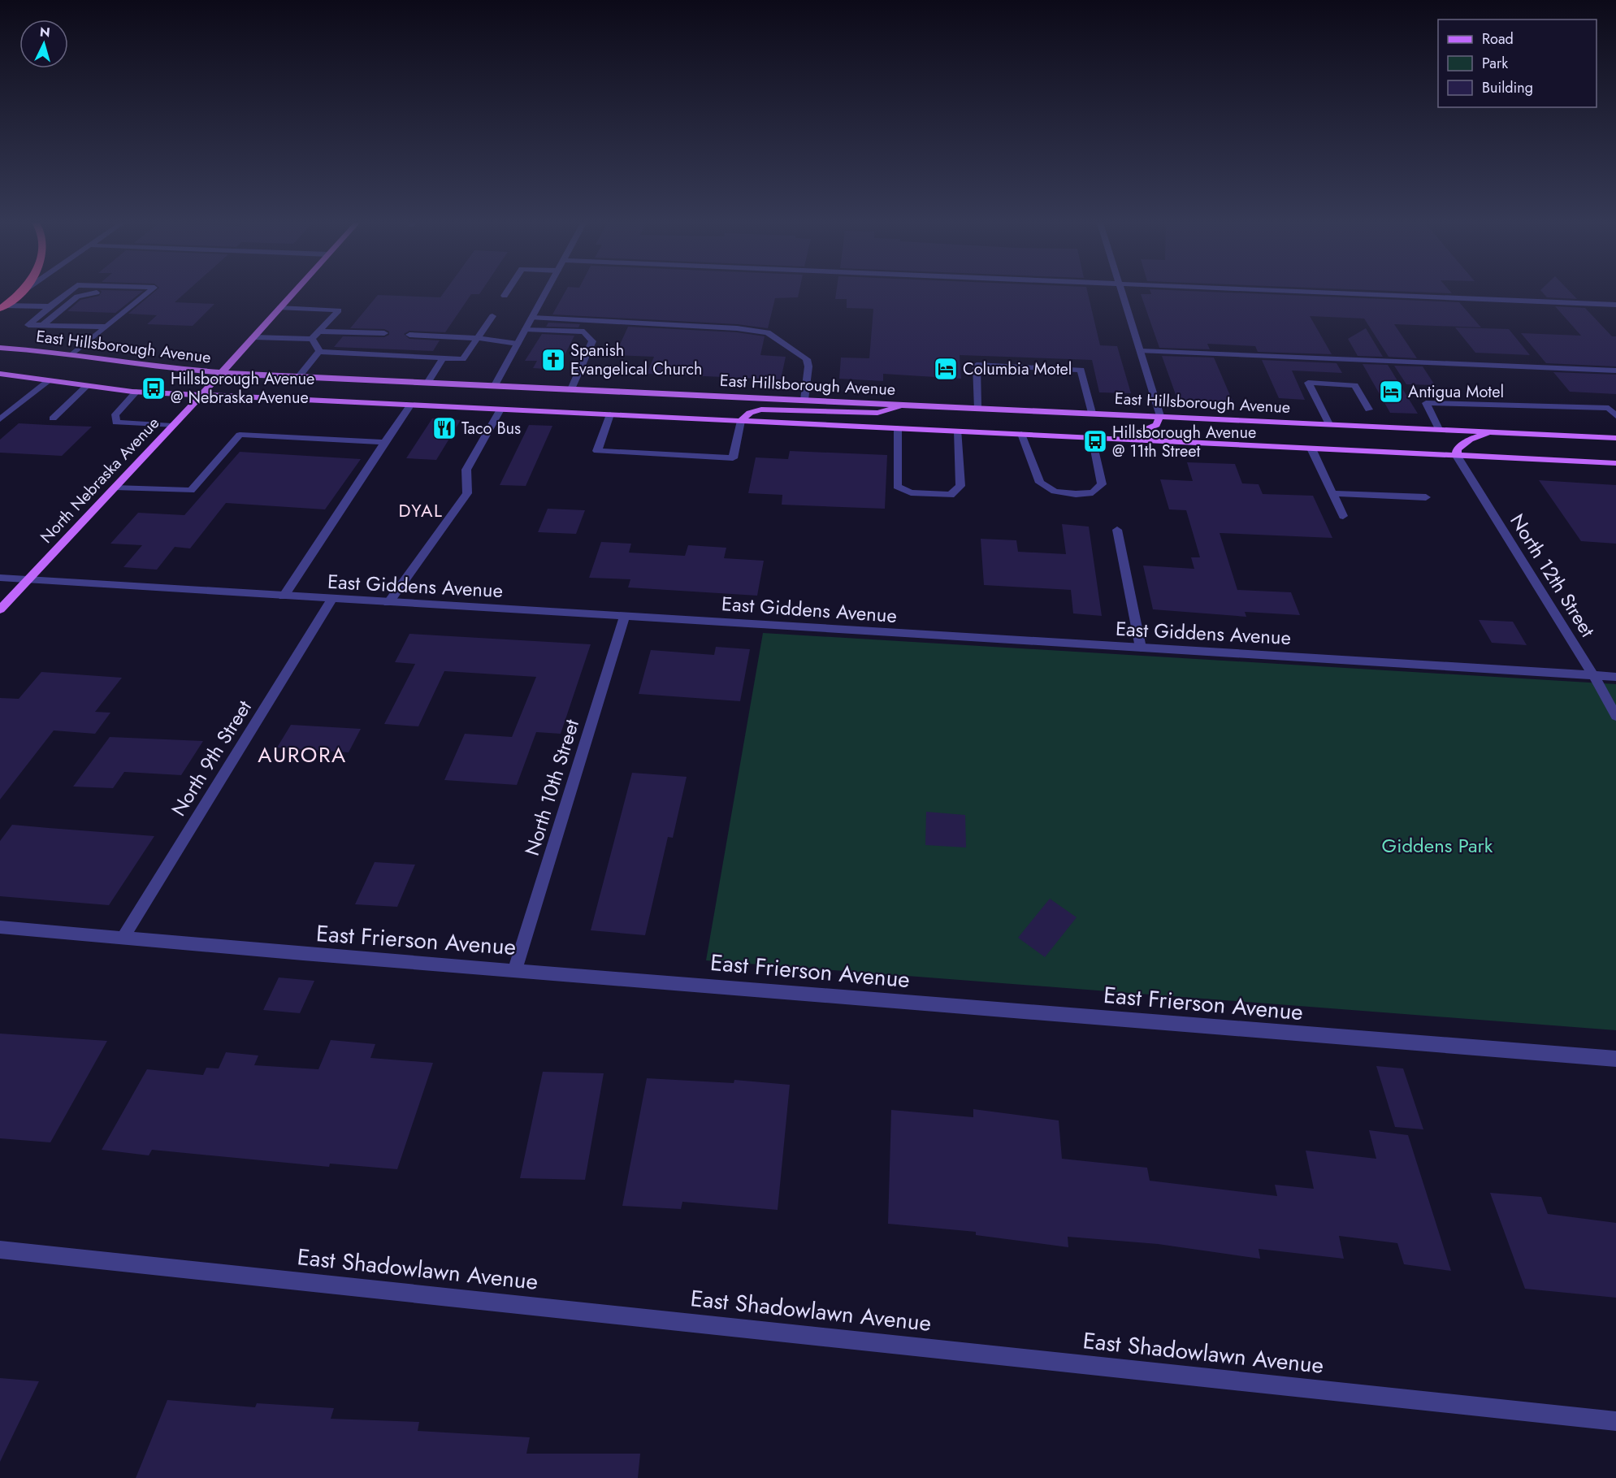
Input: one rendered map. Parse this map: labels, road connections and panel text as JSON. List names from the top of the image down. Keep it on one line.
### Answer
{"streets":{"main road":["East Hillsborough Avenue","North Nebraska Avenue"],"street":["North 12th Street","East Giddens Avenue","North 9th Street","North 10th Street","East Frierson Avenue","East Shadowlawn Avenue"]},"crossings":[["East Hillsborough Avenue","North Nebraska Avenue"],["East Hillsborough Avenue","North 12th Street"],["North Nebraska Avenue","East Giddens Avenue"],["North 12th Street","East Giddens Avenue"],["East Giddens Avenue","North 9th Street"],["East Giddens Avenue","North 10th Street"],["North 9th Street","East Frierson Avenue"],["North 10th Street","East Frierson Avenue"]],"districts":["DYAL","AURORA"],"parks":["Giddens Park"],"places":{"church":["Spanish Evangelical Church"],"hotel":["Columbia Motel","Antigua Motel"],"bus stop":["Hillsborough Avenue @ Nebraska Avenue","Hillsborough Avenue @ 11th Street"],"restaurant":["Taco Bus"]},"legend":["Road","Park","Building"],"north":"top"}
